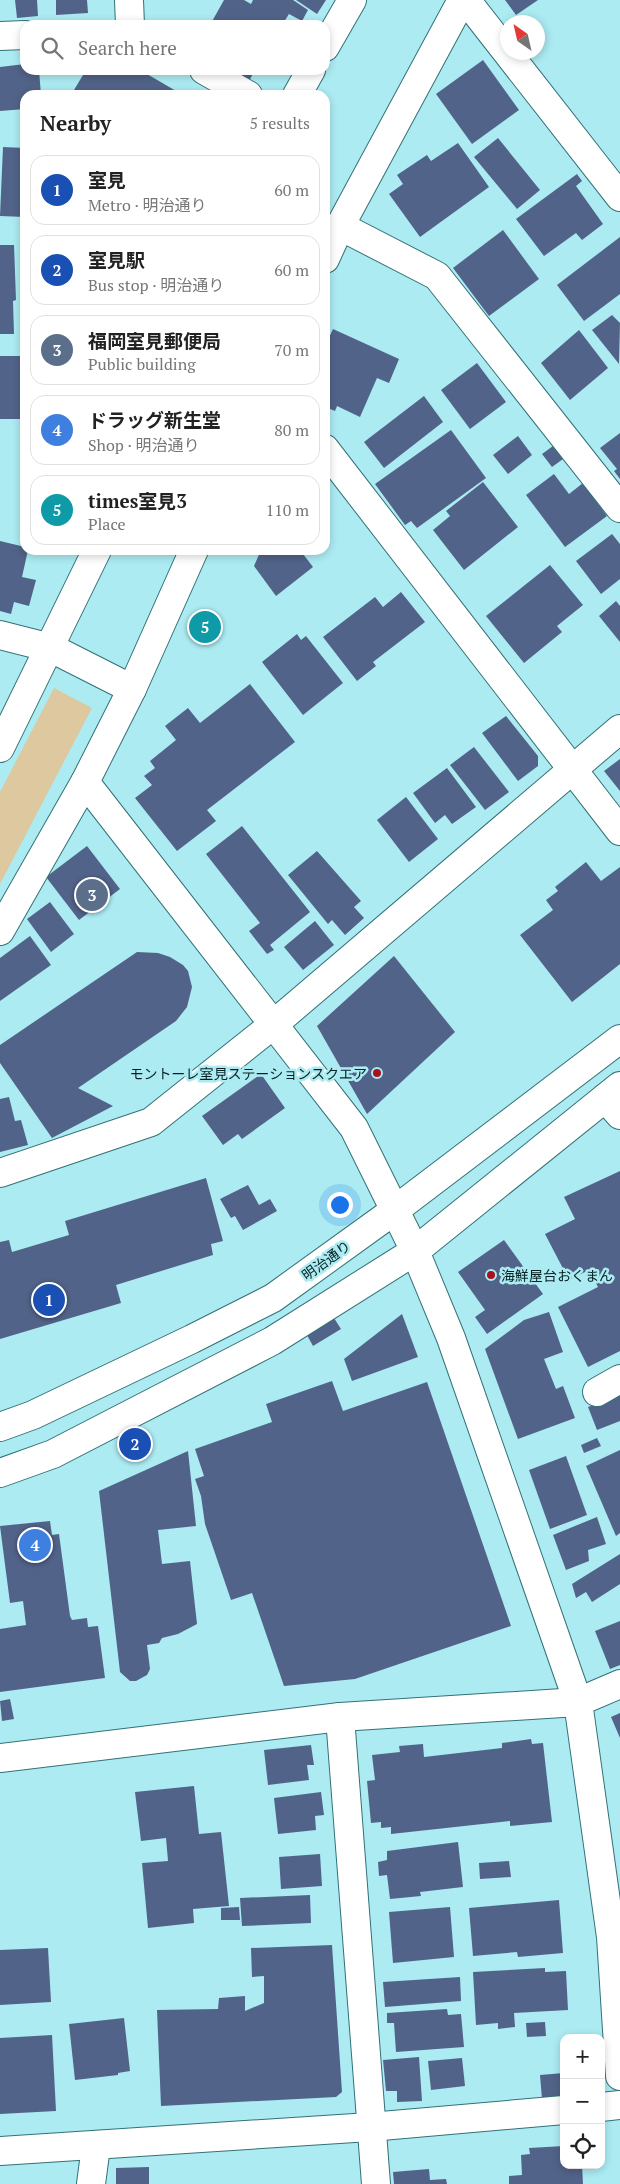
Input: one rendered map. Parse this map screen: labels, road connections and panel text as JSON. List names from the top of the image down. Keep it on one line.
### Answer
{"streets":{"street":["明治通り"]},"places":["モントーレ室見ステーションスクエア","海鮮屋台おくまん"],"north":"top left","page":{"search":"Search here","heading":["Nearby","5 results"],"list":[{"mark":"1","name":"室見","note":"Metro · 明治通り","value":"60 m"},{"mark":"2","name":"室見駅","note":"Bus stop · 明治通り","value":"60 m"},{"mark":"3","name":"福岡室見郵便局","note":"Public building","value":"70 m"},{"mark":"4","name":"ドラッグ新生堂","note":"Shop · 明治通り","value":"80 m"},{"mark":"5","name":"times室見3","note":"Place","value":"110 m"}],"pins":["5","3","1","2","4"],"map_buttons":["+","−"]}}
